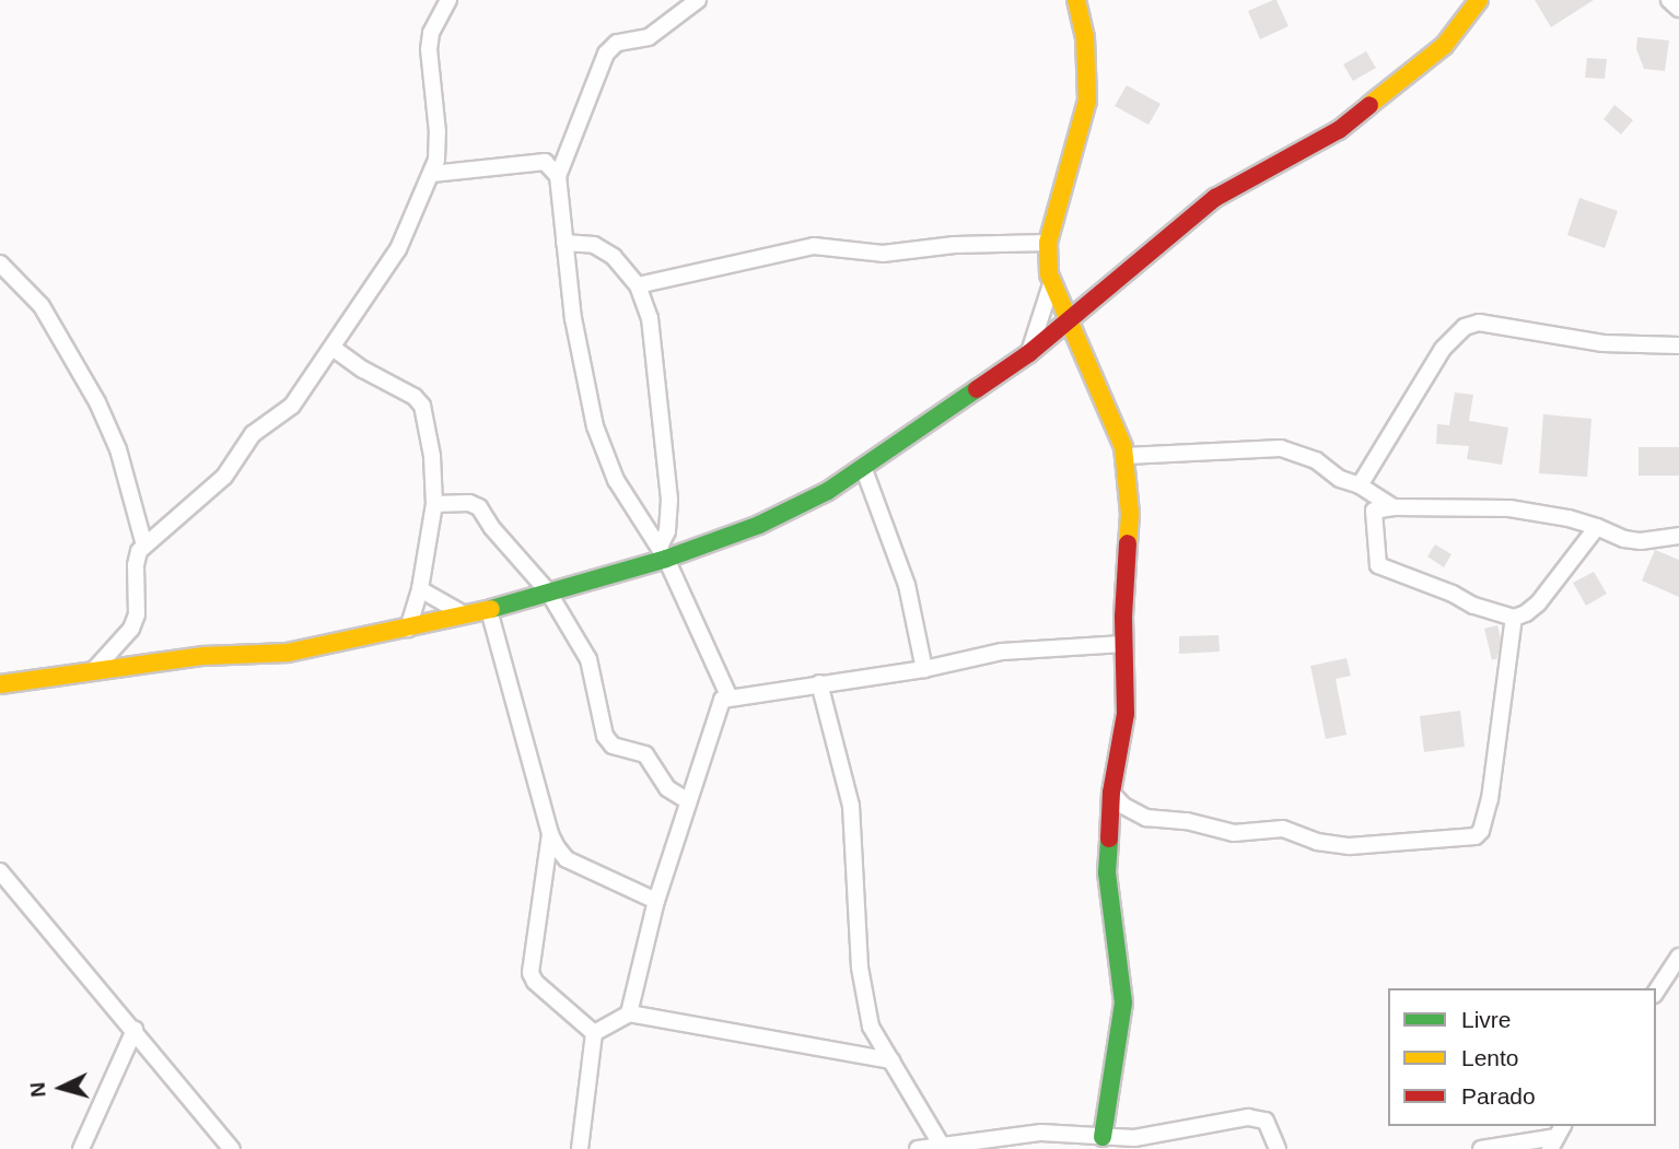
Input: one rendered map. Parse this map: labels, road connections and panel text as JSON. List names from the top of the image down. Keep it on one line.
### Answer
{"legend":["Livre","Lento","Parado"],"north":"left"}
